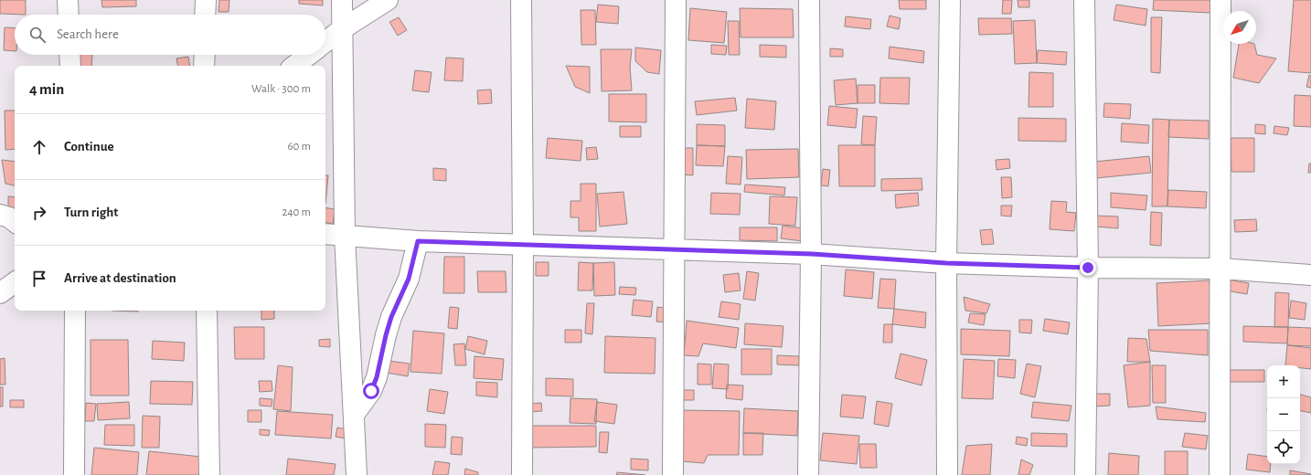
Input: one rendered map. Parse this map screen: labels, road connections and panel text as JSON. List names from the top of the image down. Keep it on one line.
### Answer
{"north":"bottom left","page":{"search":"Search here","heading":["4 min","Walk · 300 m"],"list":[["Continue","60 m"],["Turn right","240 m"],"Arrive at destination"],"map_buttons":["+","−"]}}
